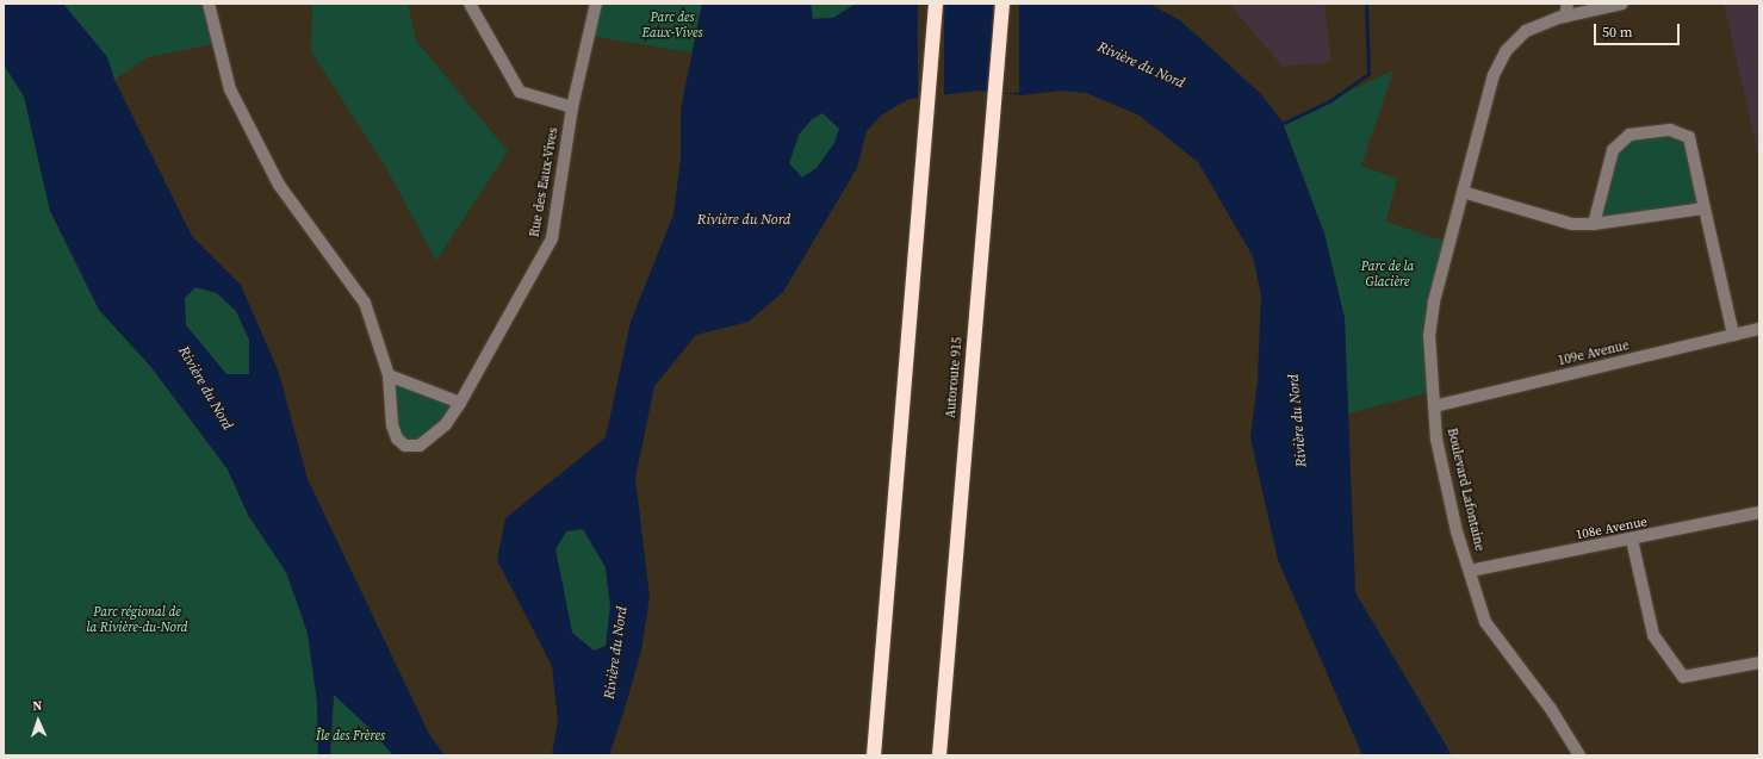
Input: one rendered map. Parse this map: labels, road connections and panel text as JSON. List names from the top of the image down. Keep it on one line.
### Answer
{"streets":{"highway":["Autoroute 915"],"street":["Rue des Eaux-Vives","109e Avenue","Boulevard Lafontaine","108e Avenue"]},"crossings":[["109e Avenue","Boulevard Lafontaine"],["Boulevard Lafontaine","108e Avenue"]],"water":["Rivière du Nord"],"parks":["Parc des Eaux-Vives","Parc de la Glacière","Parc régional de la Rivière-du-Nord","Île des Frères"],"scale_bar":"50 m","north":"top"}
